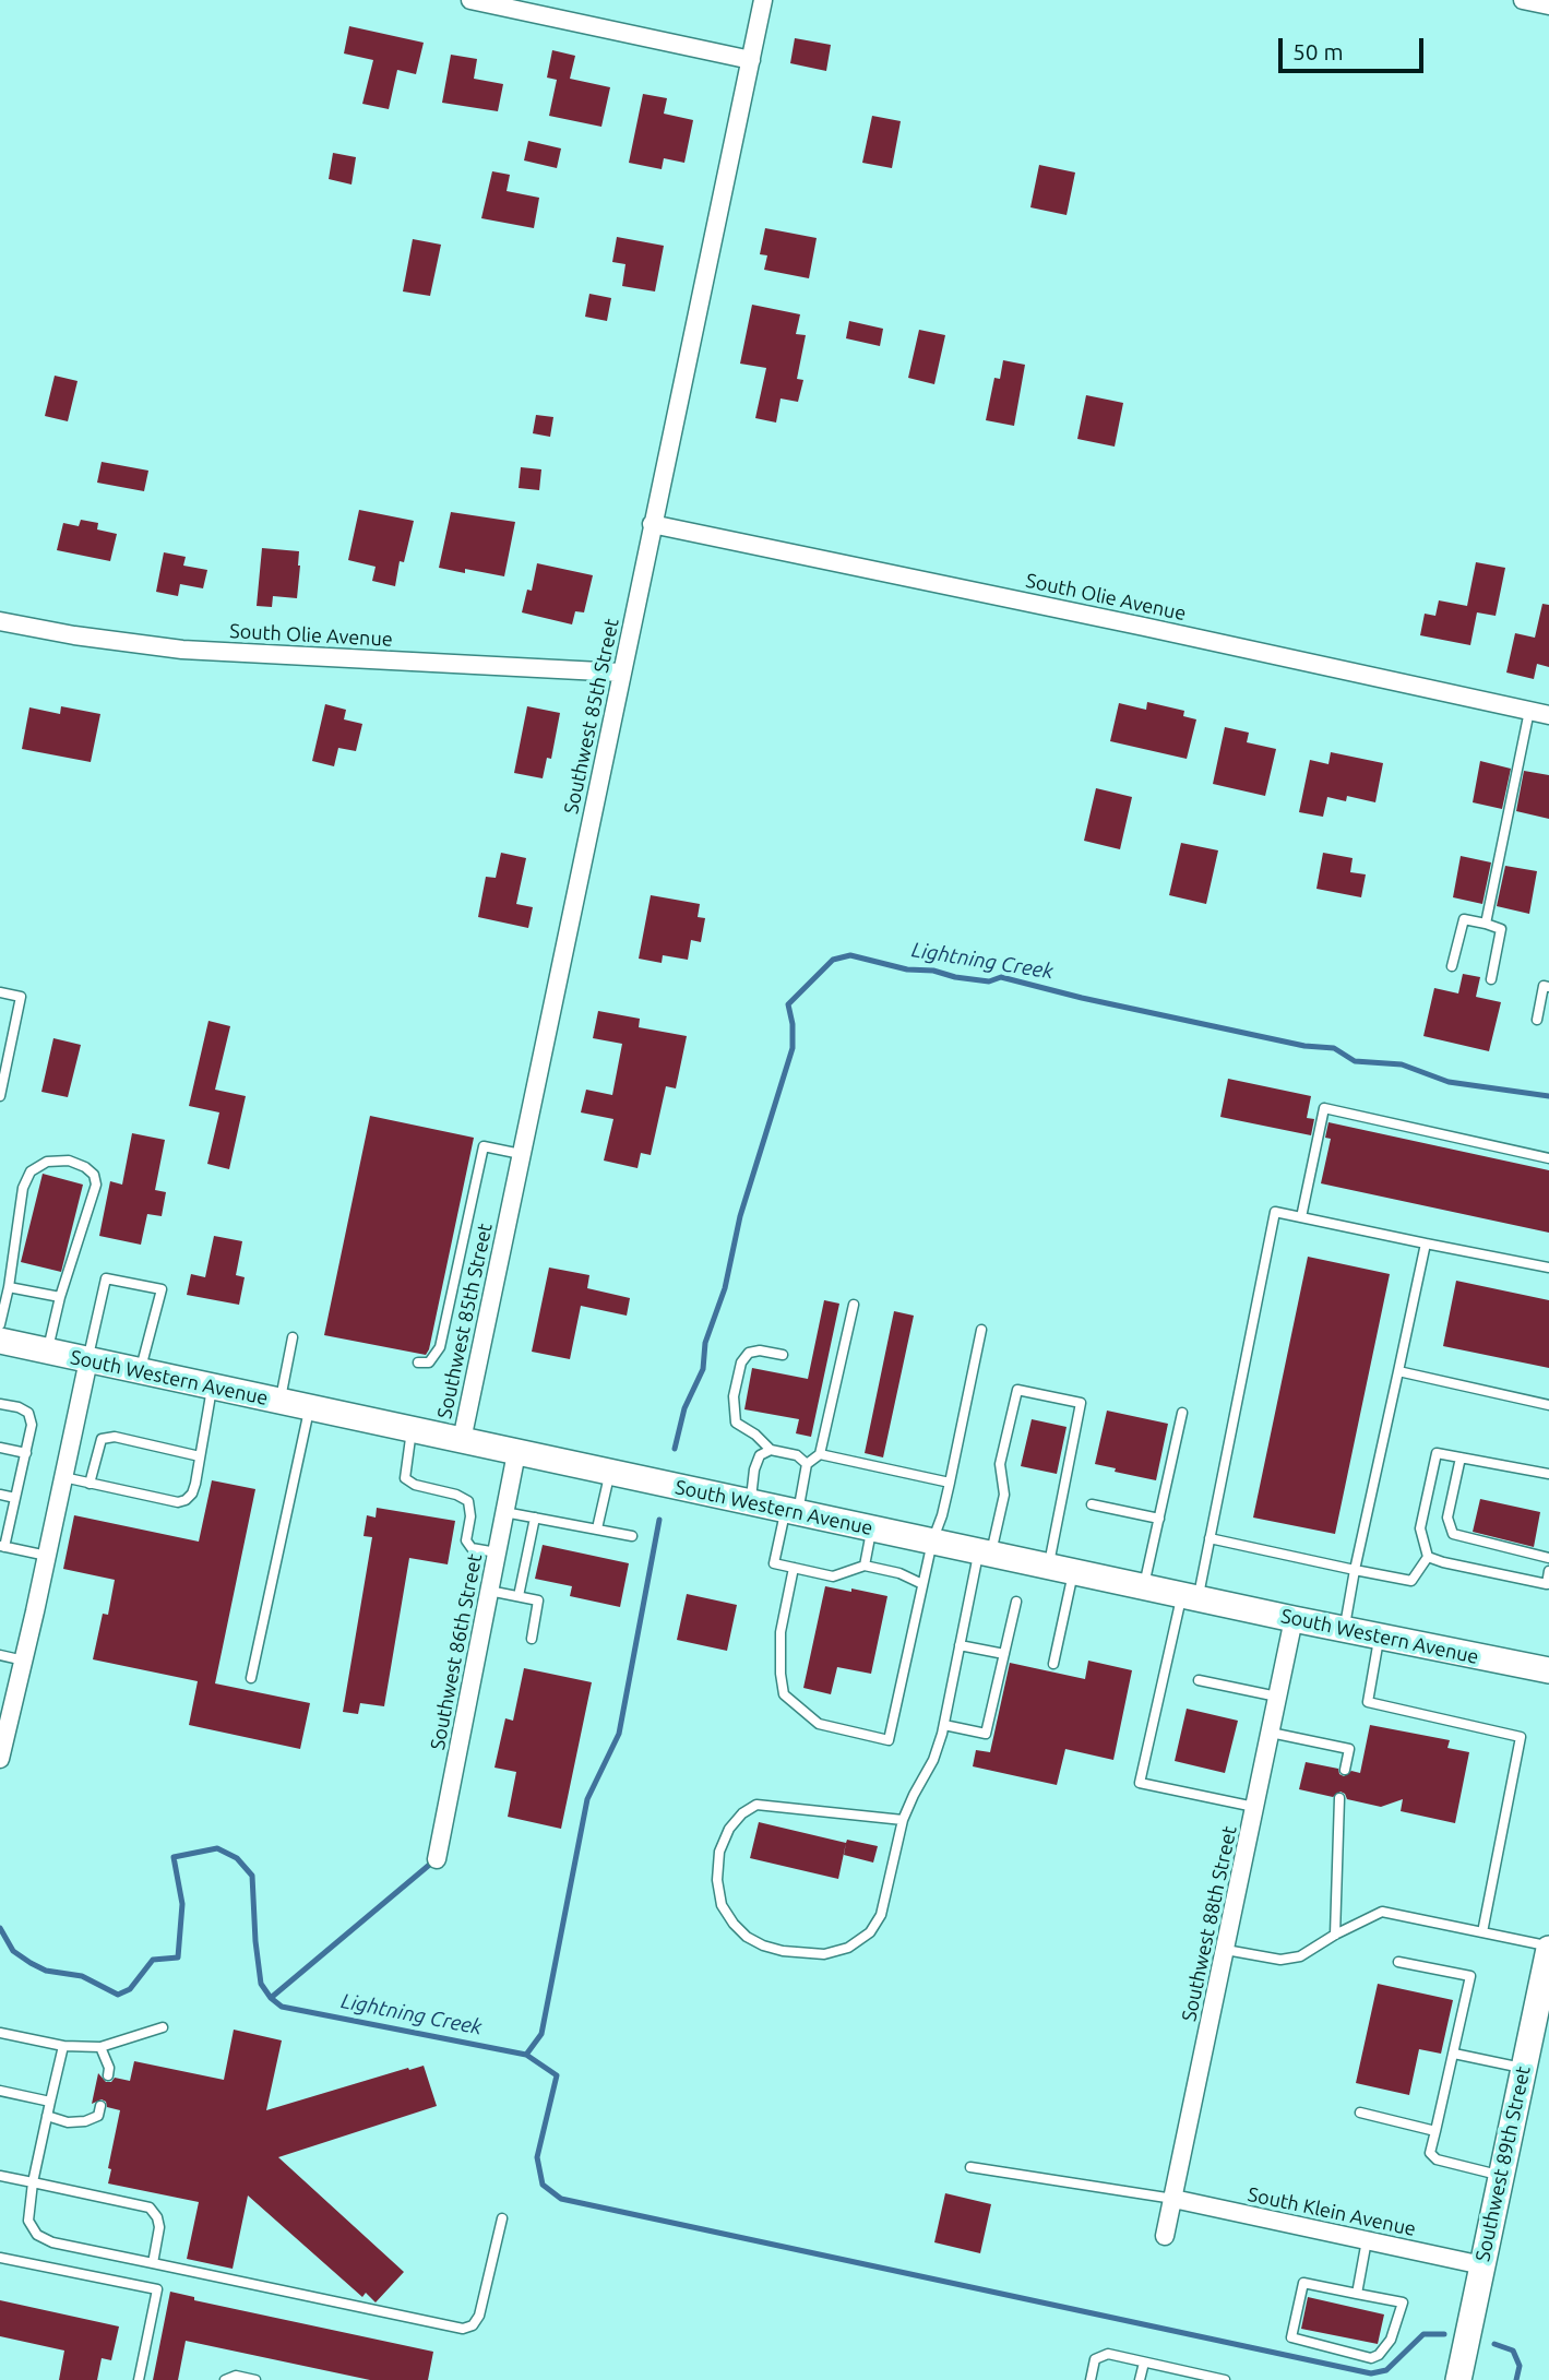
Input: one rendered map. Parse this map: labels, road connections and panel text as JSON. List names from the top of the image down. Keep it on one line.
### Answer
{"streets":{"main road":["South Western Avenue","Southwest 89th Street"],"street":["South Olie Avenue","Southwest 85th Street","Southwest 86th Street","Southwest 88th Street","South Klein Avenue"]},"crossings":[["South Olie Avenue","Southwest 85th Street"],["Southwest 85th Street","South Western Avenue"],["South Western Avenue","Southwest 86th Street"],["South Western Avenue","Southwest 88th Street"],["Southwest 88th Street","South Klein Avenue"],["Southwest 89th Street","South Klein Avenue"]],"water":["Lightning Creek"],"scale_bar":"50 m"}
